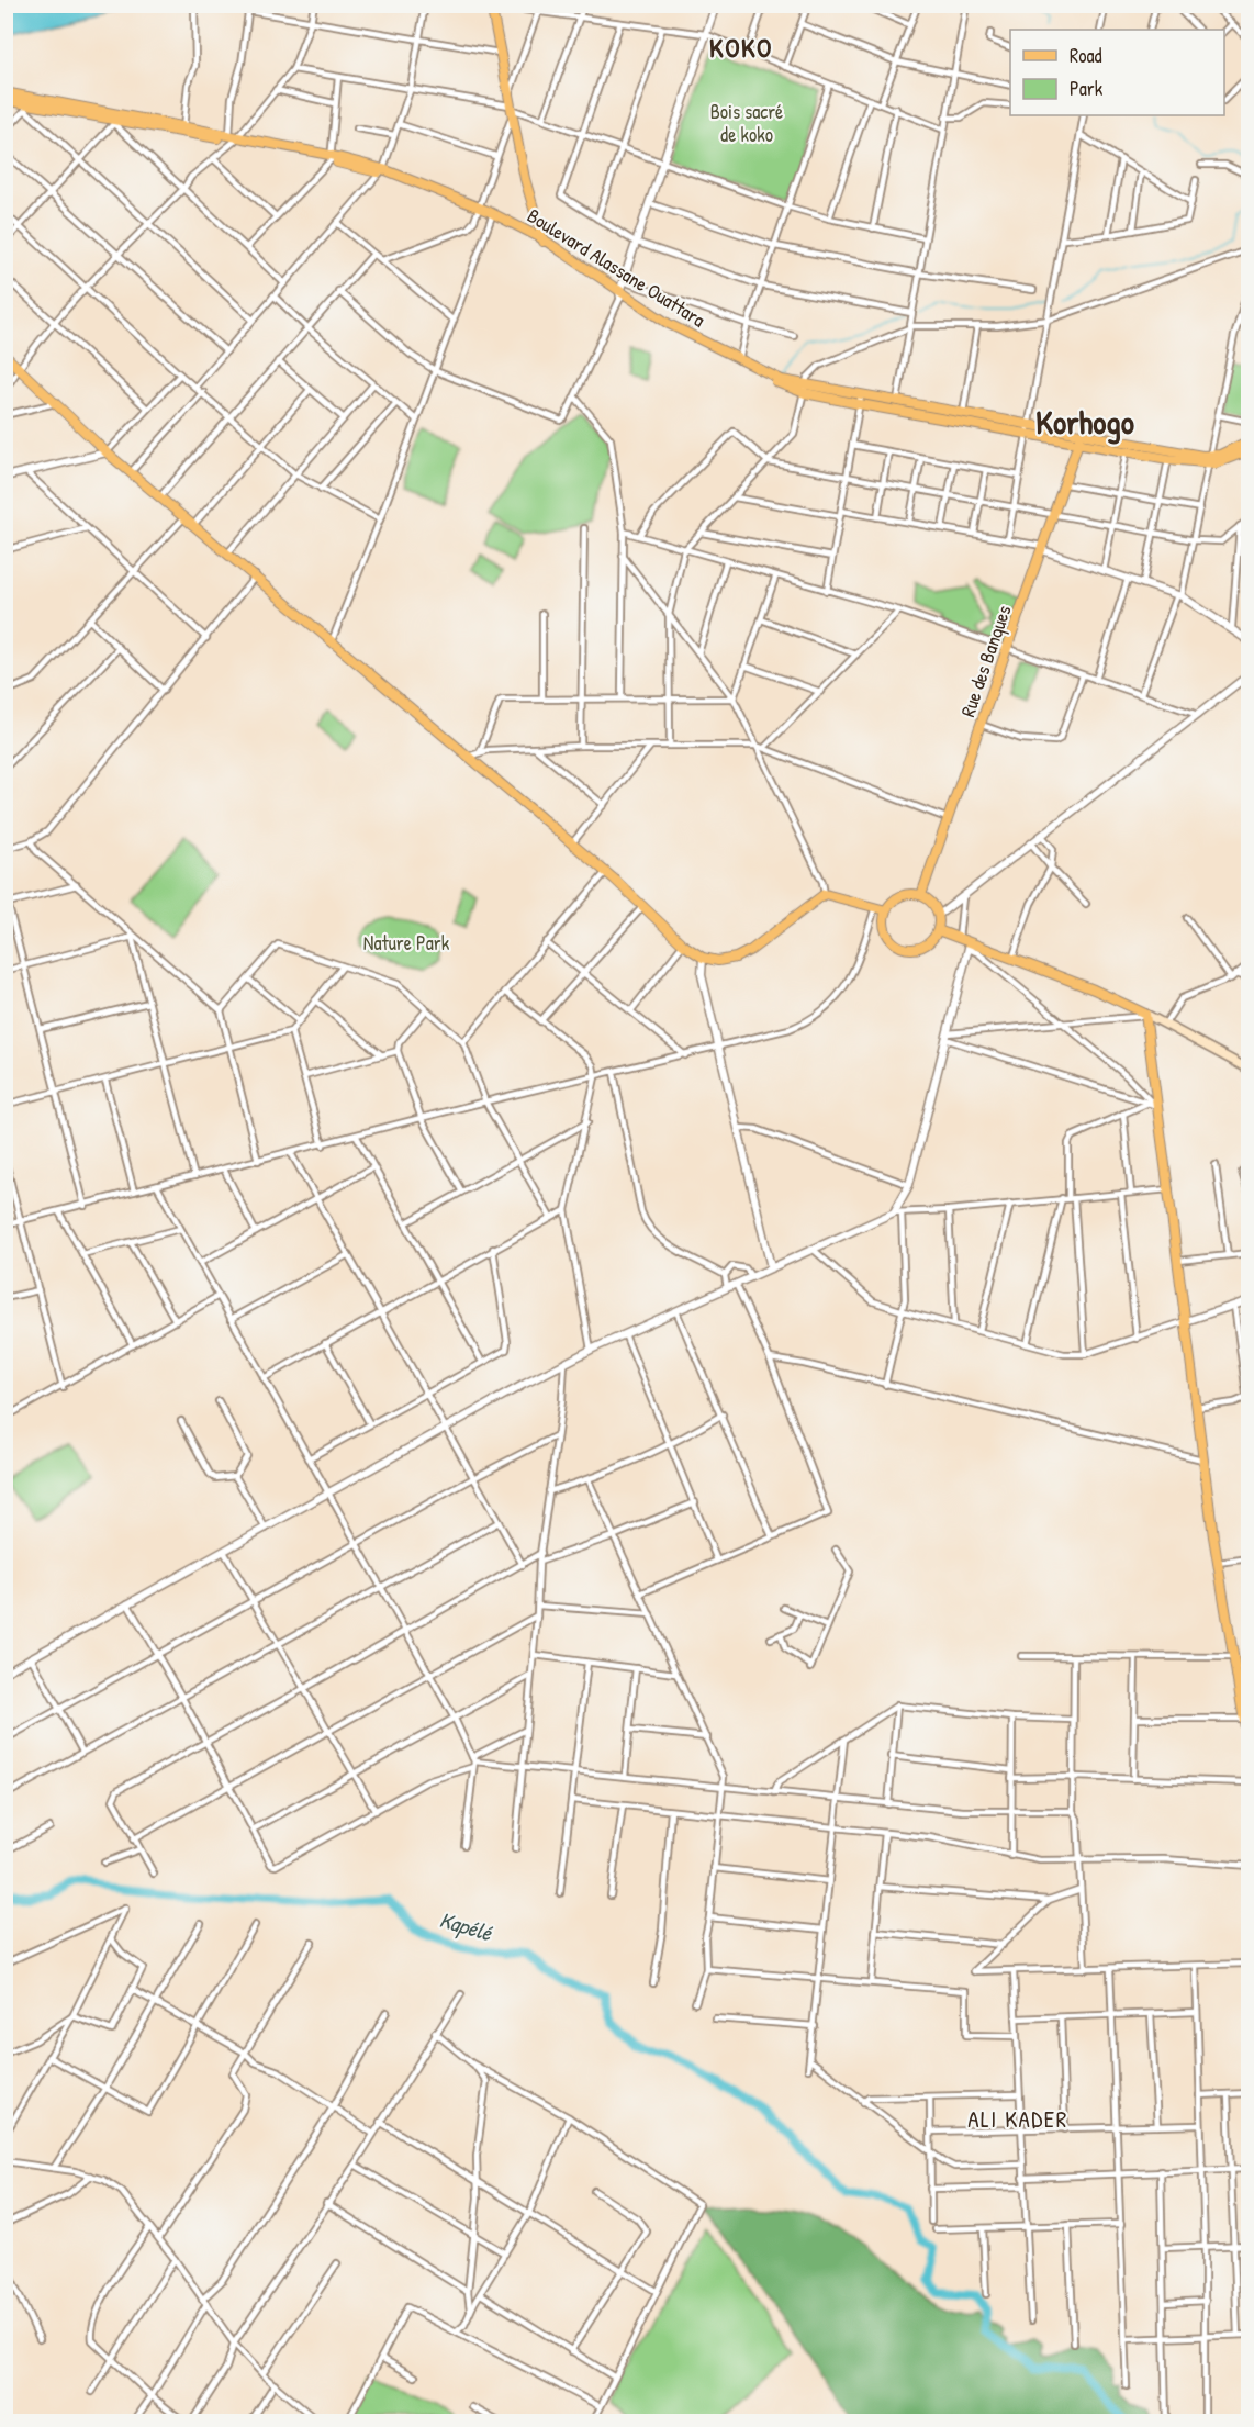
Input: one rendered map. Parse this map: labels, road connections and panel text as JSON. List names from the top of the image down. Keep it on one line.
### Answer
{"streets":{"main road":["Boulevard Alassane Ouattara","Rue des Banques"]},"crossings":[["Boulevard Alassane Ouattara","Rue des Banques"]],"districts":["KOKO","Korhogo","ALI KADER"],"water":["Kapélé"],"parks":["Bois sacré de koko","Nature Park"],"legend":["Road","Park"]}
